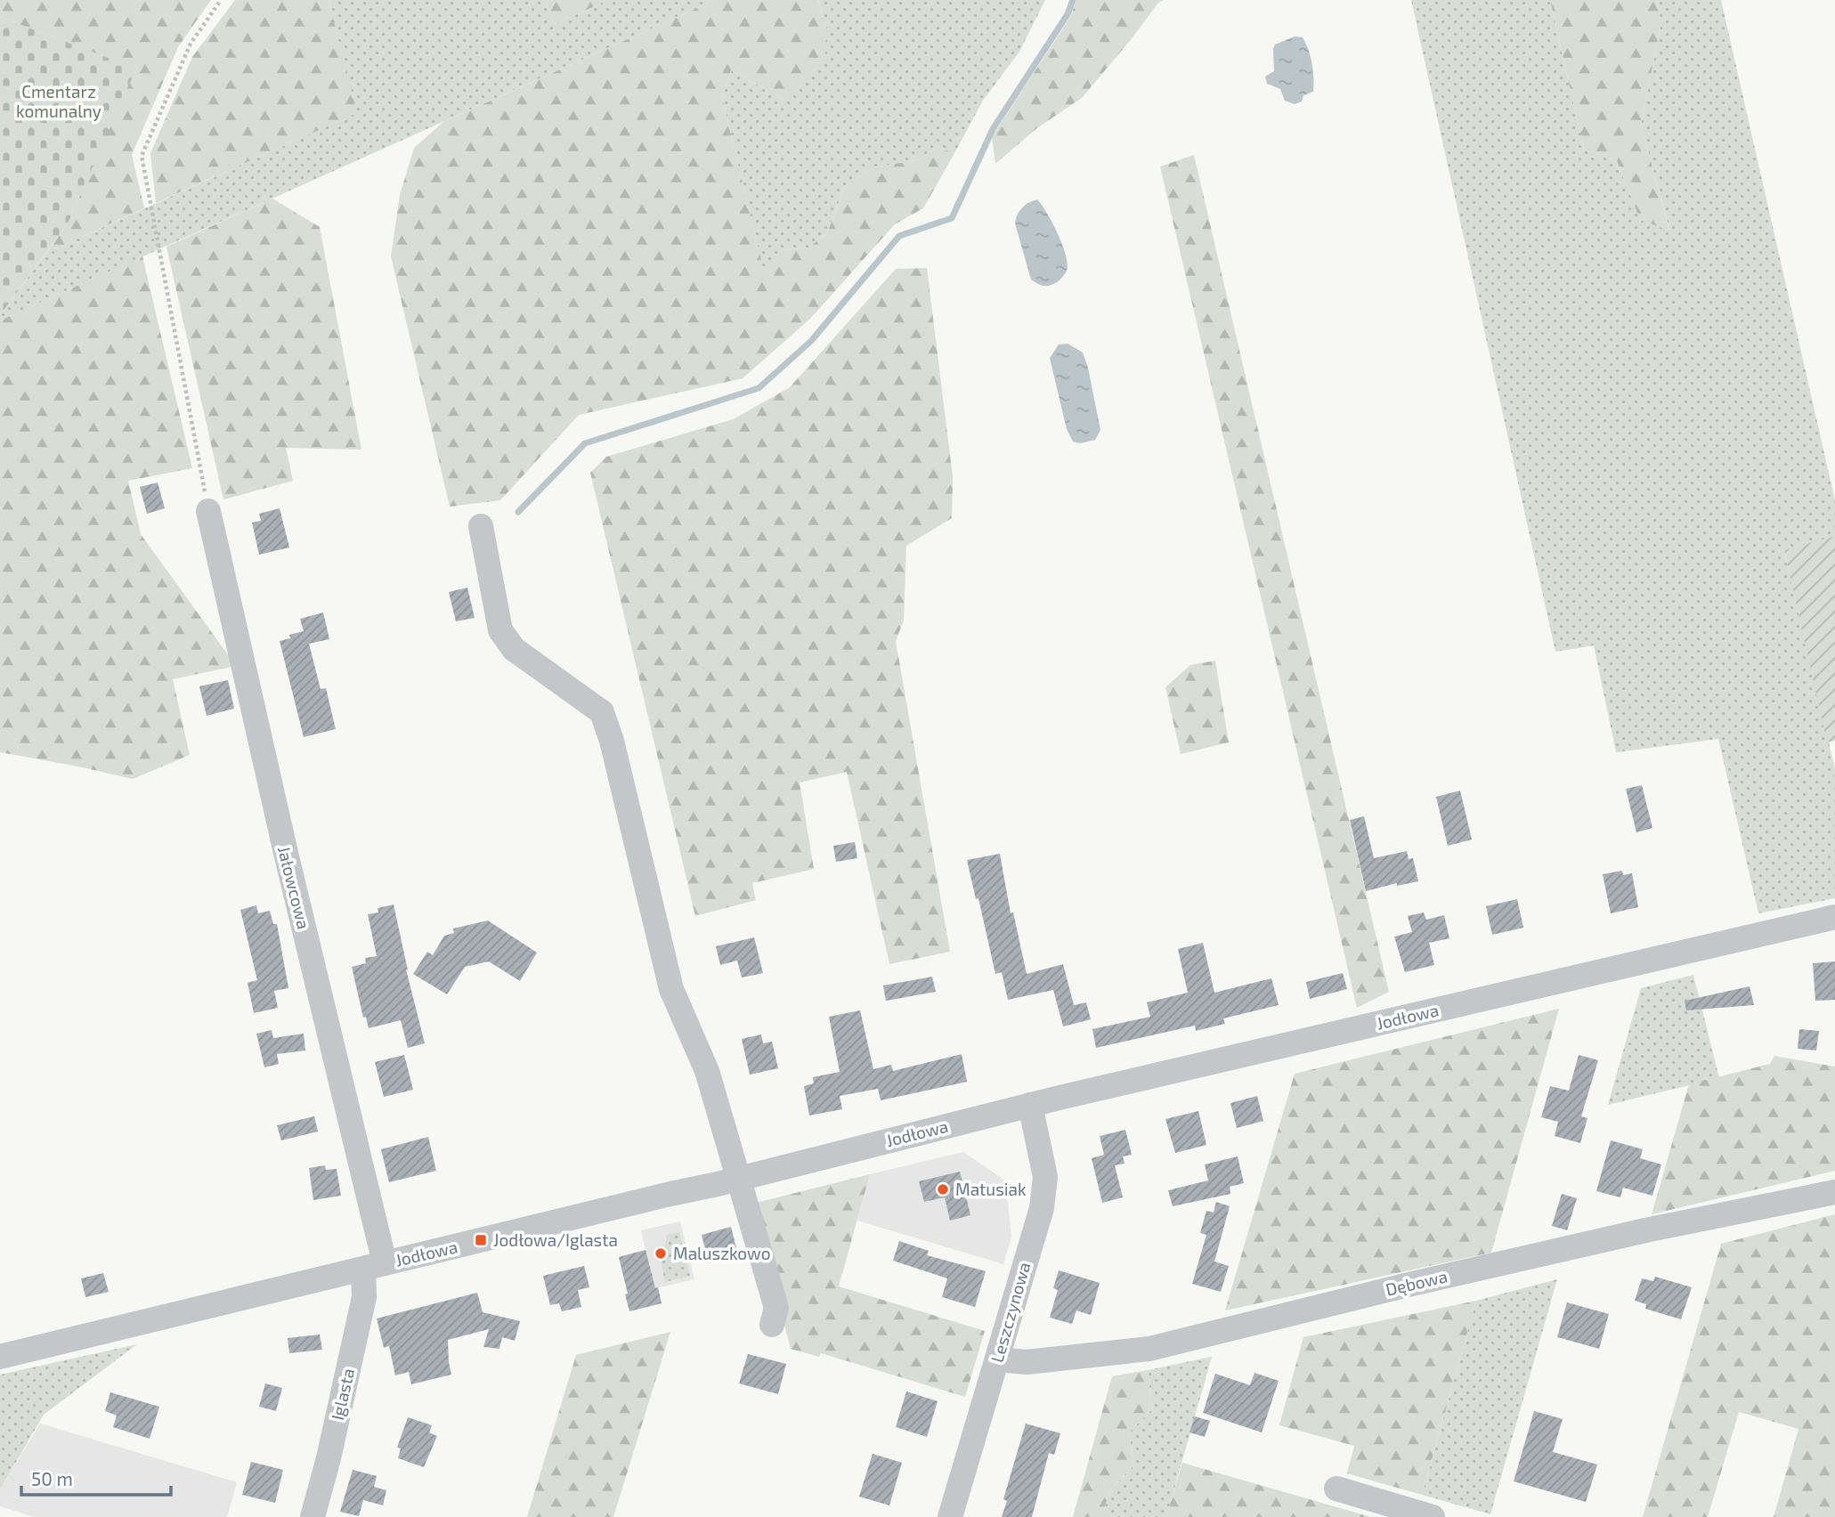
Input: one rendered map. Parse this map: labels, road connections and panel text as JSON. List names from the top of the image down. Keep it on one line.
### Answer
{"streets":{"street":["Jałowcowa","Jodłowa","Dębowa","Leszczynowa","Iglasta"]},"crossings":[["Jałowcowa","Jodłowa"],["Jałowcowa","Iglasta"],["Jodłowa","Leszczynowa"],["Jodłowa","Iglasta"],["Dębowa","Leszczynowa"]],"parks":["Cmentarz komunalny"],"places":{"other":["Matusiak","Maluszkowo"],"transit":["Jodłowa/Iglasta"]},"scale_bar":"50 m"}
